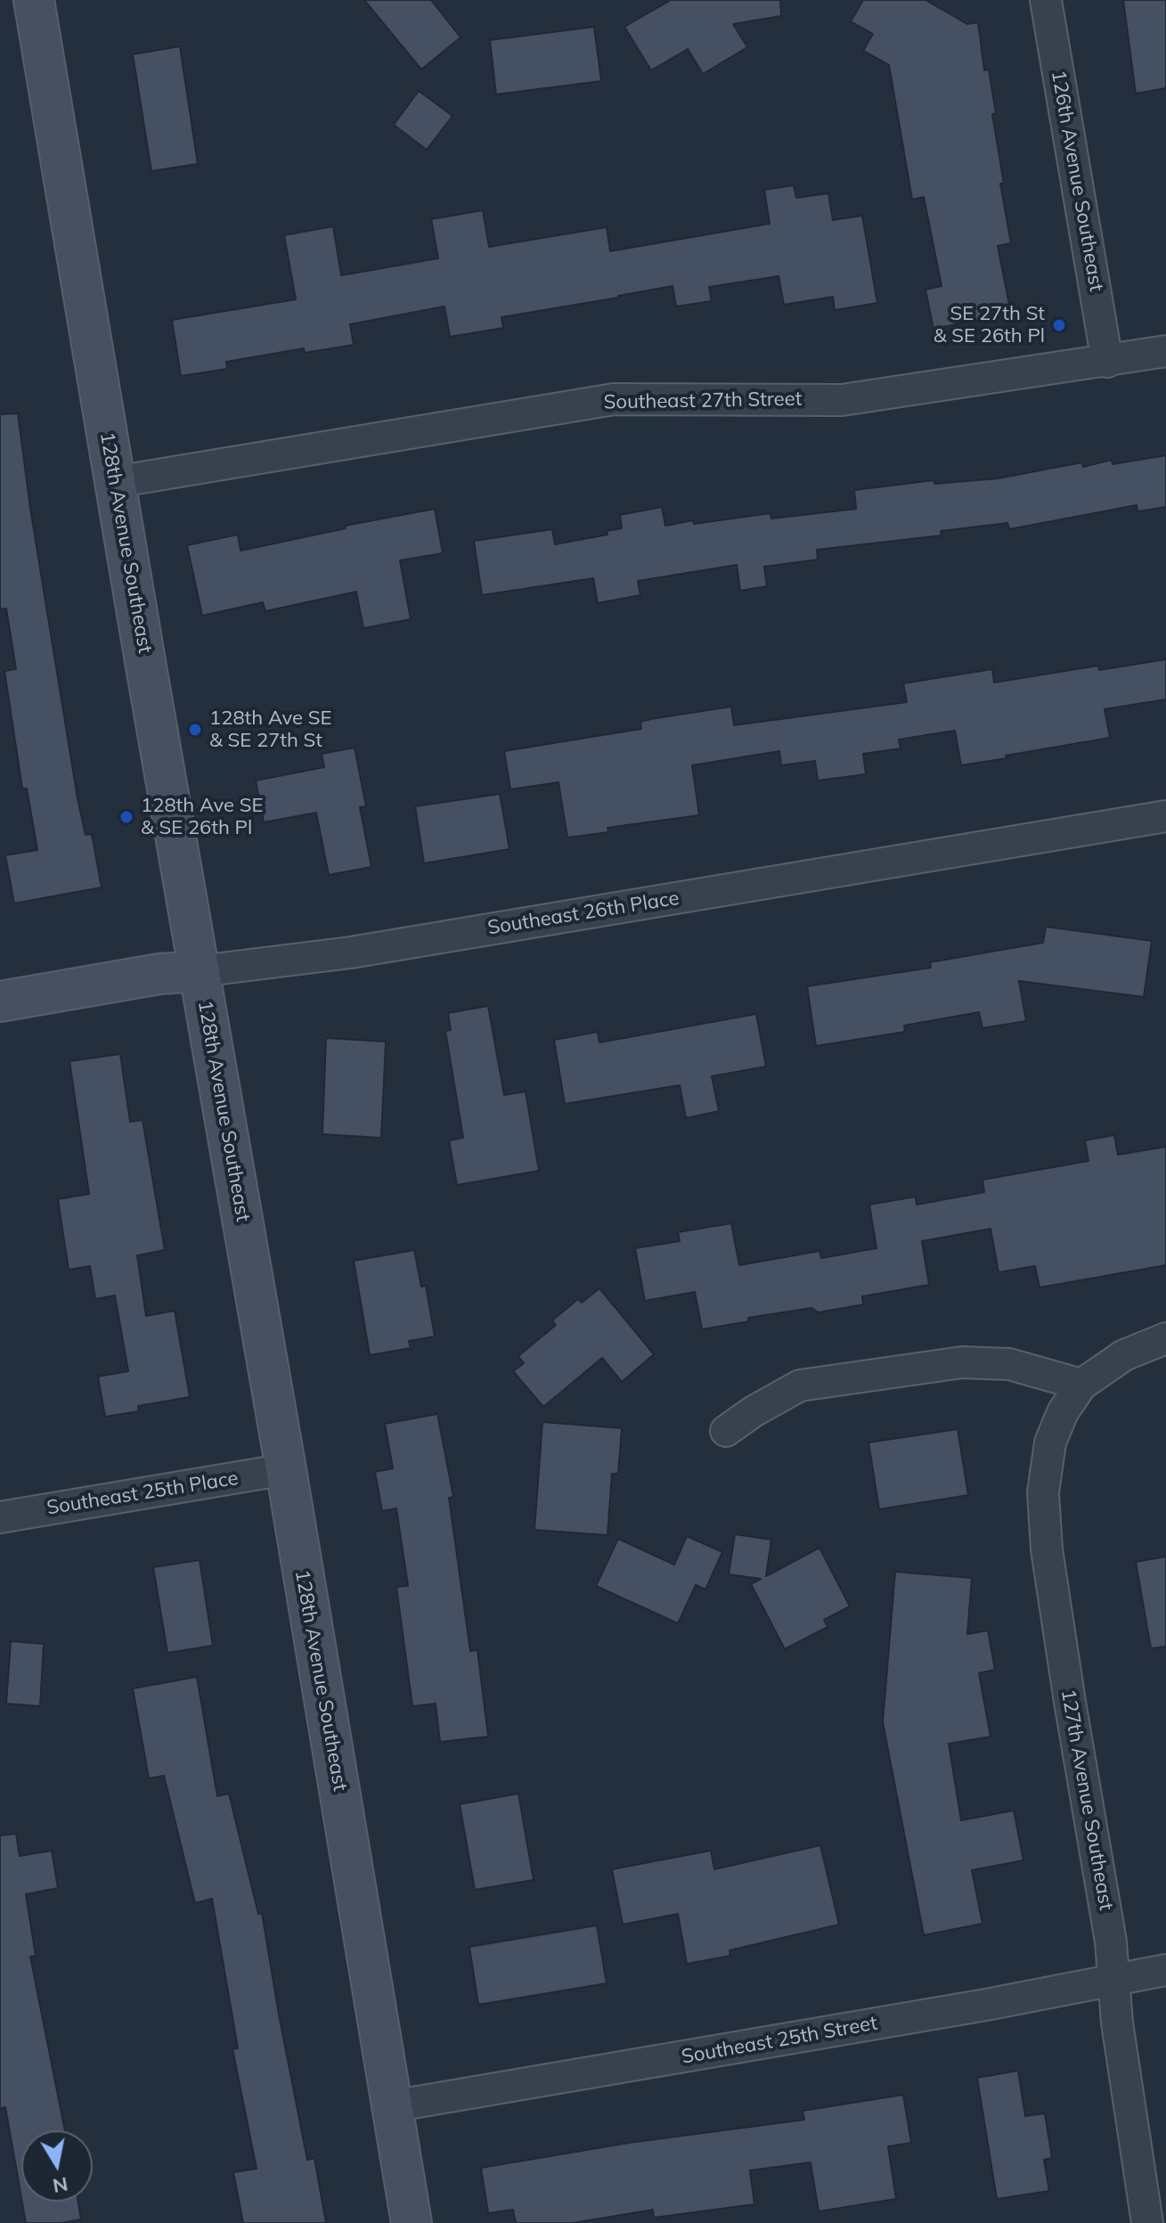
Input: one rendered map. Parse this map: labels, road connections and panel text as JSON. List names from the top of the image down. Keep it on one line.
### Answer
{"streets":{"street":["126th Avenue Southeast","Southeast 27th Street","128th Avenue Southeast","Southeast 26th Place","Southeast 25th Place","127th Avenue Southeast","Southeast 25th Street"]},"crossings":[["126th Avenue Southeast","Southeast 27th Street"],["Southeast 27th Street","128th Avenue Southeast"],["128th Avenue Southeast","Southeast 26th Place"],["128th Avenue Southeast","Southeast 25th Place"],["128th Avenue Southeast","Southeast 25th Street"],["127th Avenue Southeast","Southeast 25th Street"]],"places":["SE 27th St & SE 26th Pl","128th Ave SE & SE 27th St","128th Ave SE & SE 26th Pl"],"north":"bottom"}
